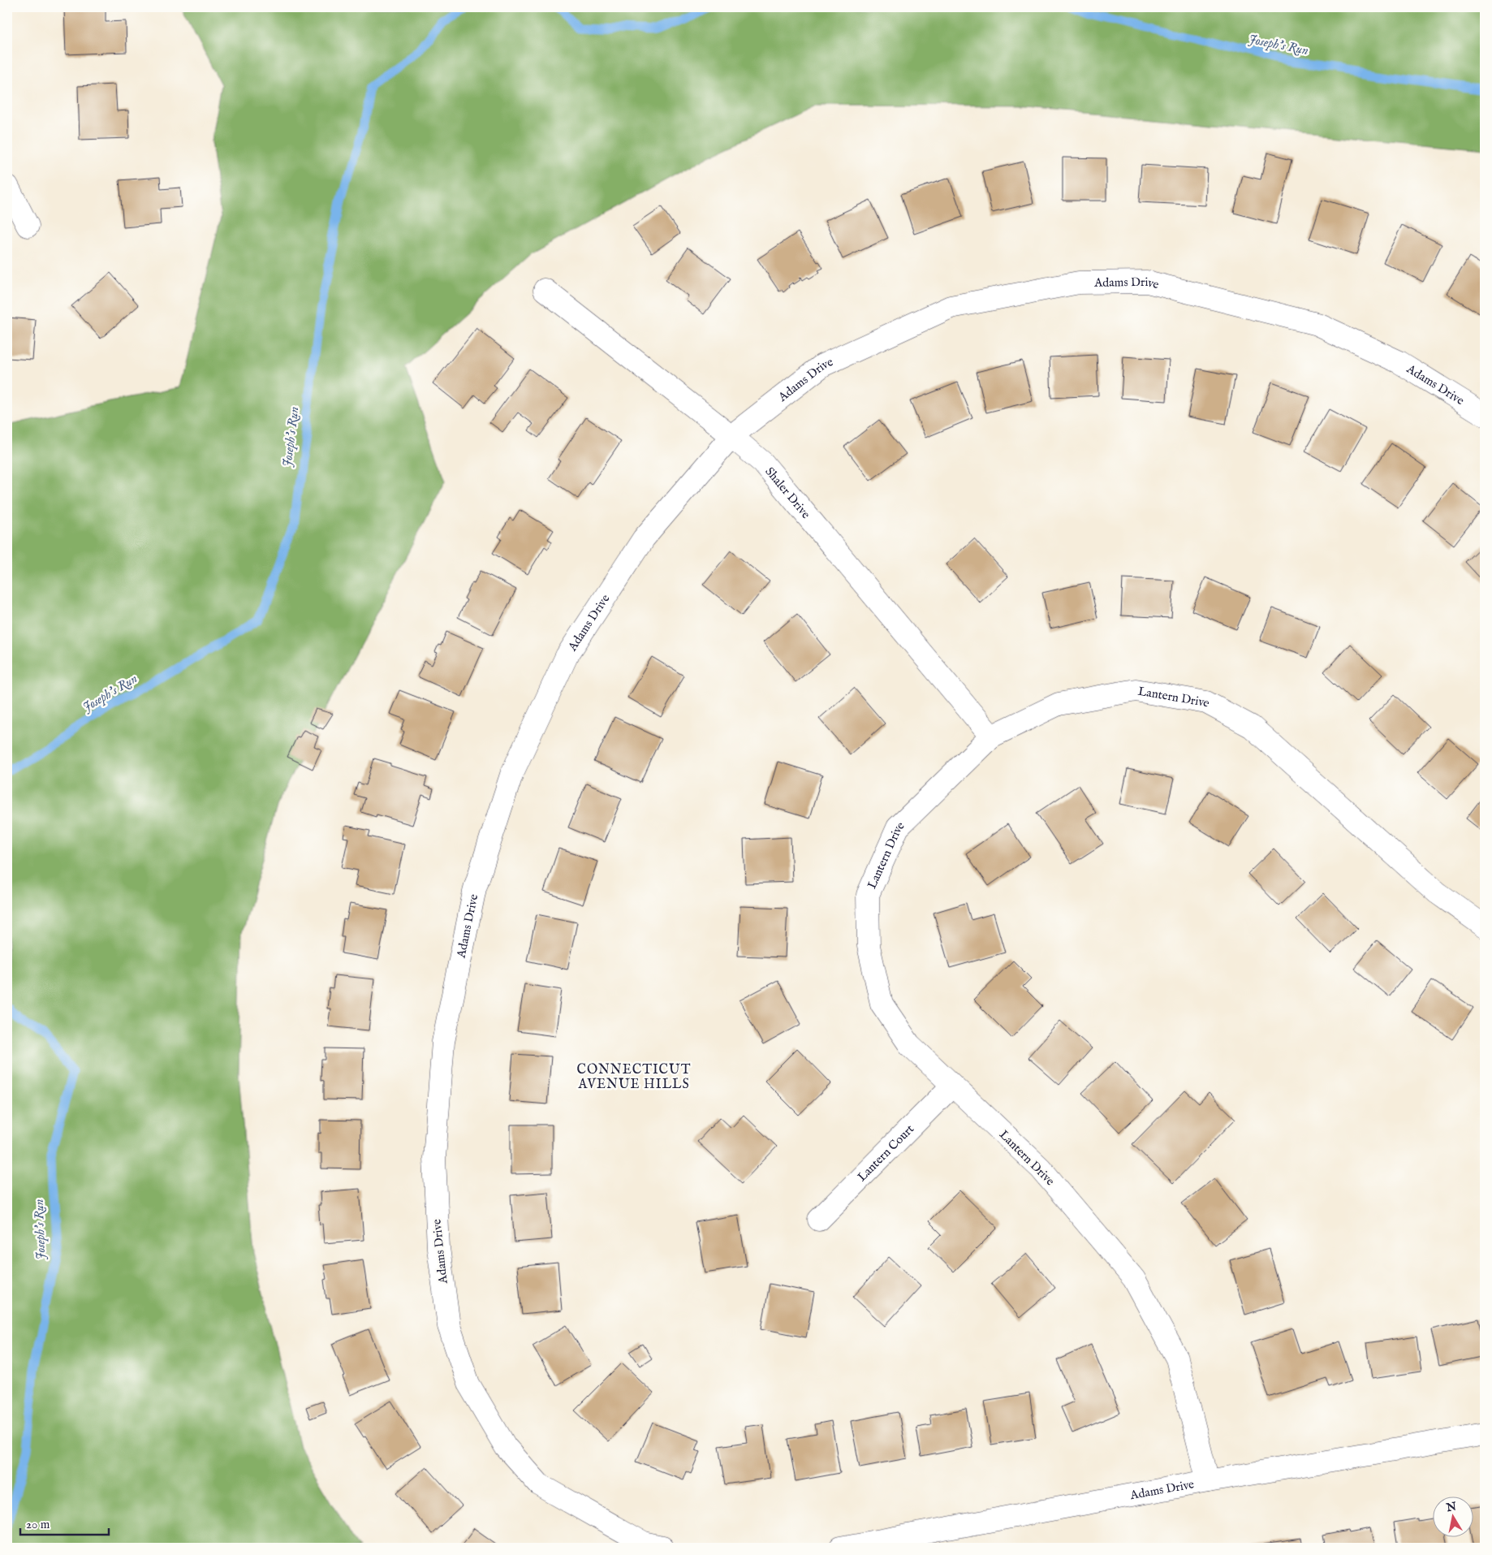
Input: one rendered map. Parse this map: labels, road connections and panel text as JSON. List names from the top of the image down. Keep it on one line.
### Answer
{"streets":{"street":["Adams Drive","Shaler Drive","Lantern Drive","Lantern Court"]},"crossings":[["Adams Drive","Shaler Drive"],["Adams Drive","Lantern Drive"],["Shaler Drive","Lantern Drive"],["Lantern Drive","Lantern Court"]],"districts":["CONNECTICUT AVENUE HILLS"],"water":["Joseph's Run"],"scale_bar":"20 m","north":"top"}
